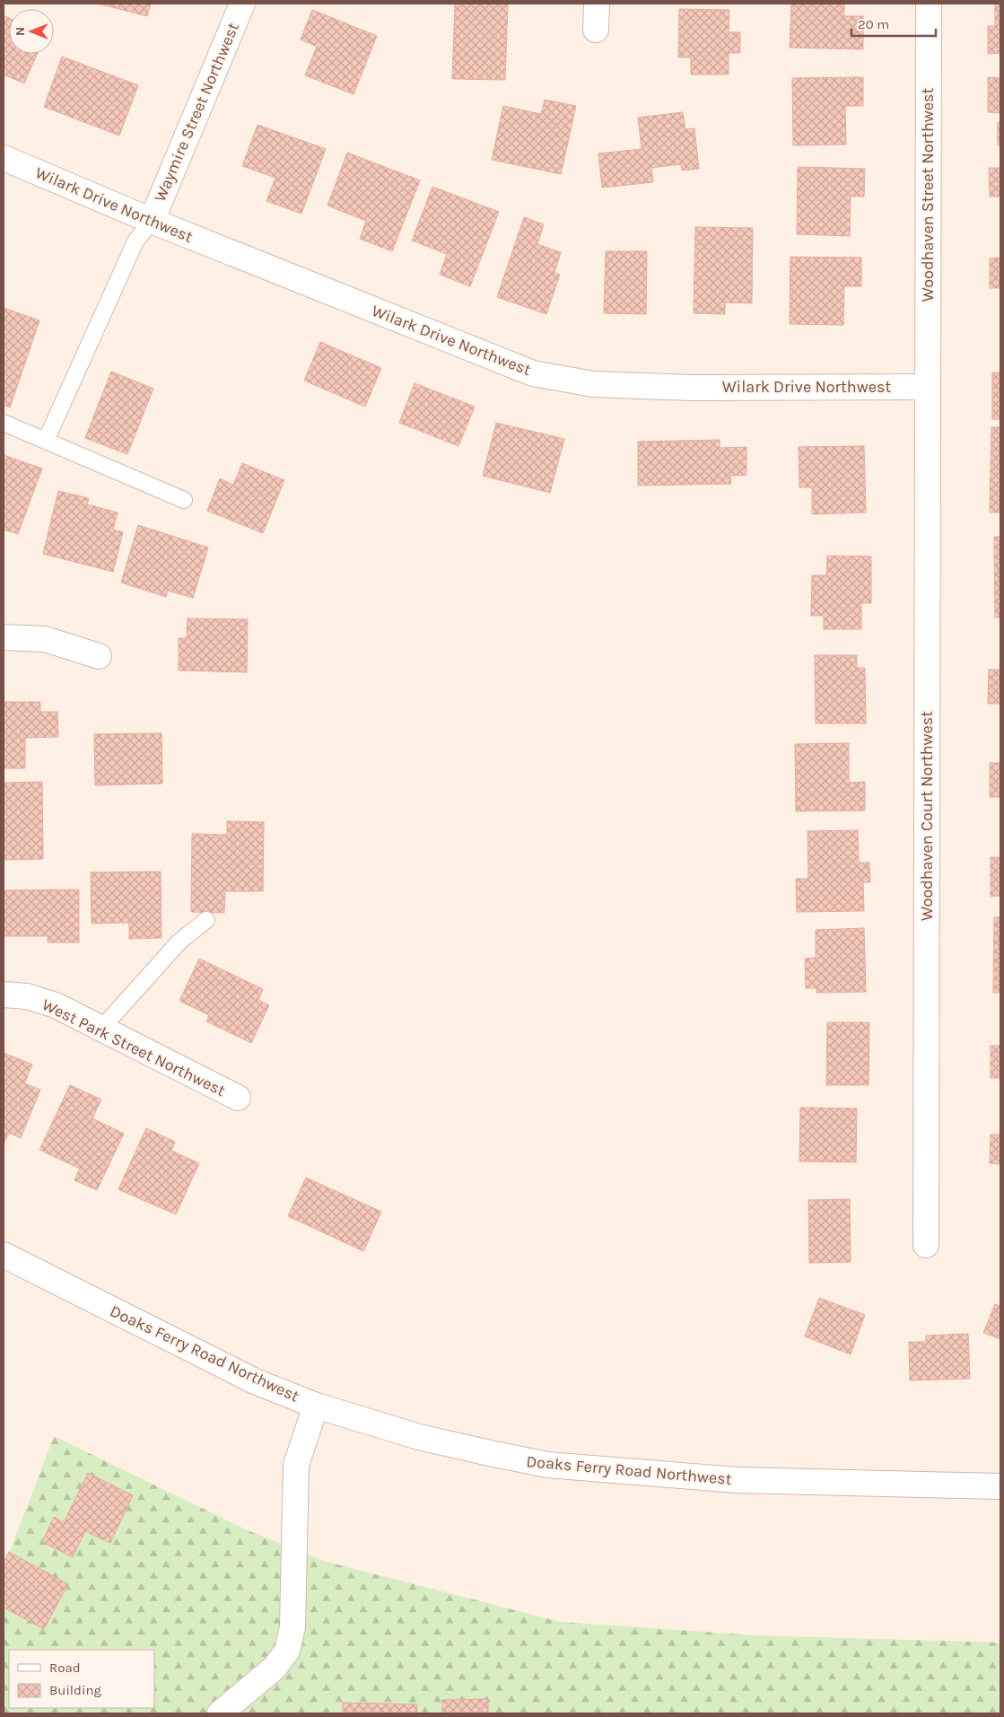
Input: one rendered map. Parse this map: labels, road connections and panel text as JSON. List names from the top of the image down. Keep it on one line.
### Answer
{"streets":{"street":["Waymire Street Northwest","Woodhaven Street Northwest","Wilark Drive Northwest","Woodhaven Court Northwest","West Park Street Northwest","Doaks Ferry Road Northwest"]},"crossings":[["Waymire Street Northwest","Wilark Drive Northwest"],["Woodhaven Street Northwest","Wilark Drive Northwest"],["Woodhaven Street Northwest","Woodhaven Court Northwest"],["Wilark Drive Northwest","Woodhaven Court Northwest"]],"legend":["Road","Building"],"scale_bar":"20 m","north":"left"}
